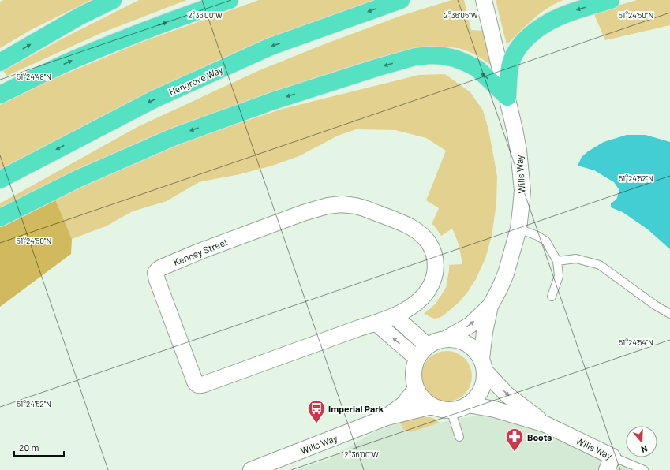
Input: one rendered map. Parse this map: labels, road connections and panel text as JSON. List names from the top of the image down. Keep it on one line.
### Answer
{"streets":{"highway":["Hengrove Way"],"street":["Wills Way","Kenney Street"]},"places":{"bus stop":["Imperial Park"],"pharmacy":["Boots"]},"scale_bar":"20 m","north":"bottom","coordinates":["51°24'50\"N","2°36'00\"W","2°36'05\"W","51°24'48\"N","51°24'52\"N","51°24'54\"N"]}
